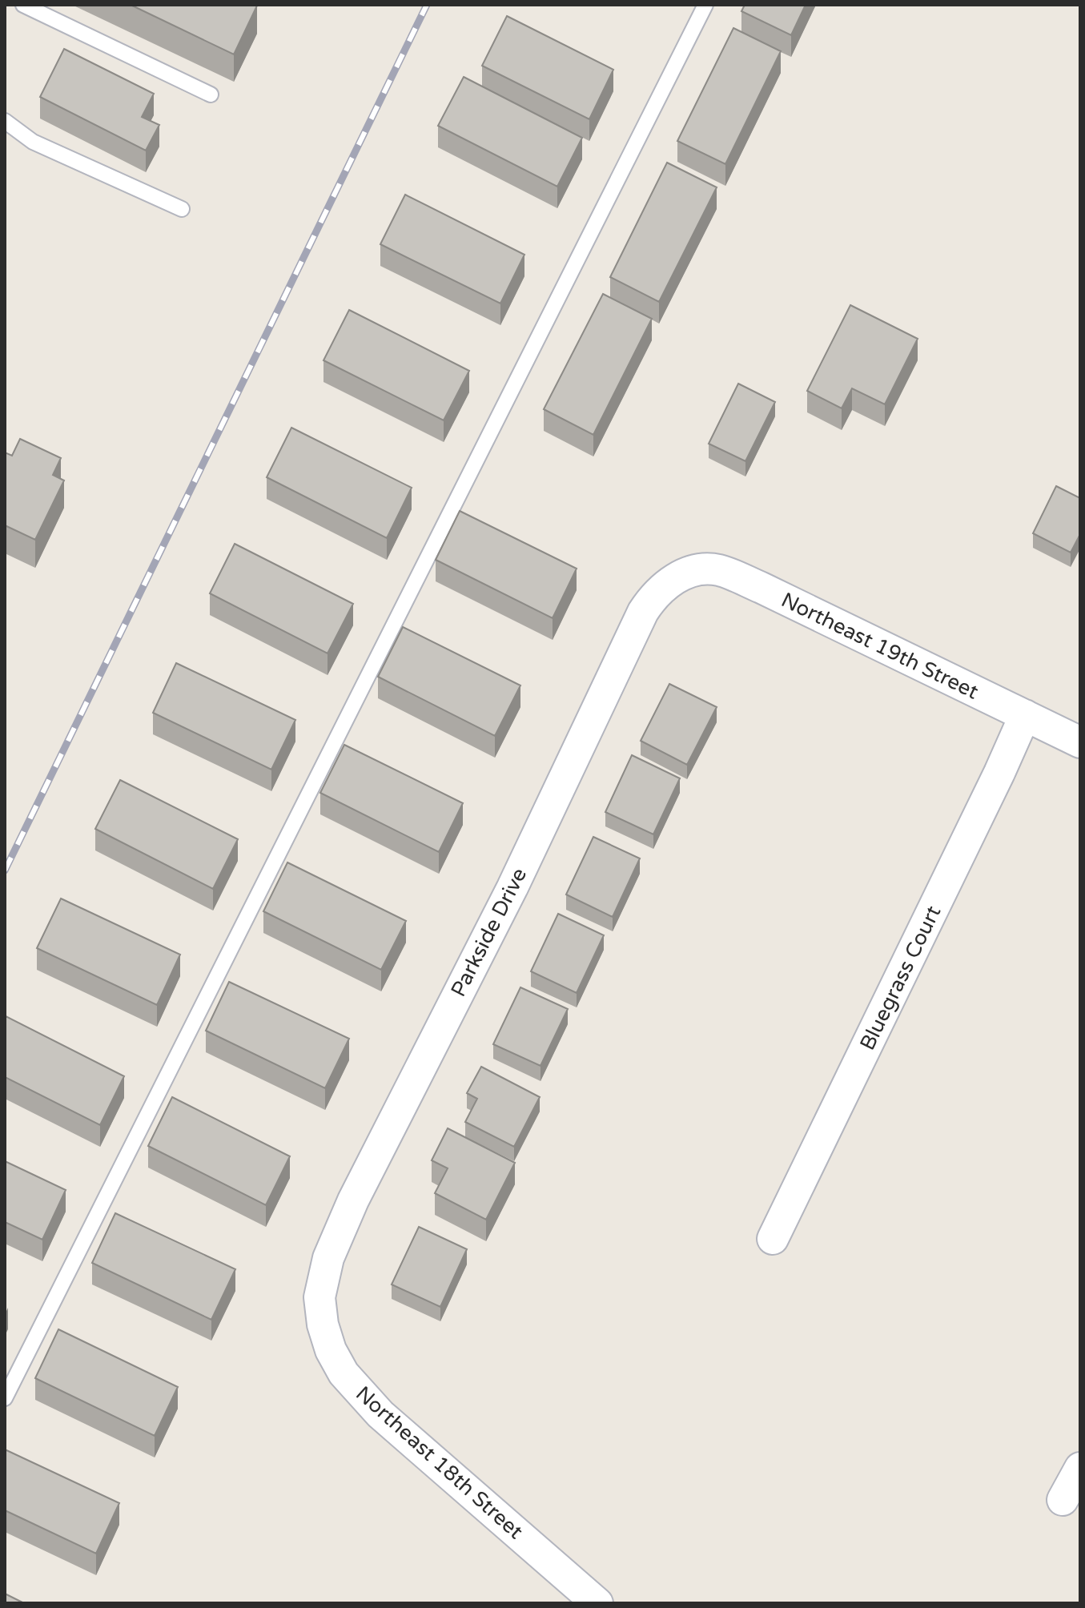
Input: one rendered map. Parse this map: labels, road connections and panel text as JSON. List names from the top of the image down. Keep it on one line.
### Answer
{"streets":{"street":["Northeast 19th Street","Parkside Drive","Bluegrass Court","Northeast 18th Street"]},"crossings":[["Northeast 19th Street","Parkside Drive"],["Northeast 19th Street","Bluegrass Court"],["Parkside Drive","Northeast 18th Street"]]}
